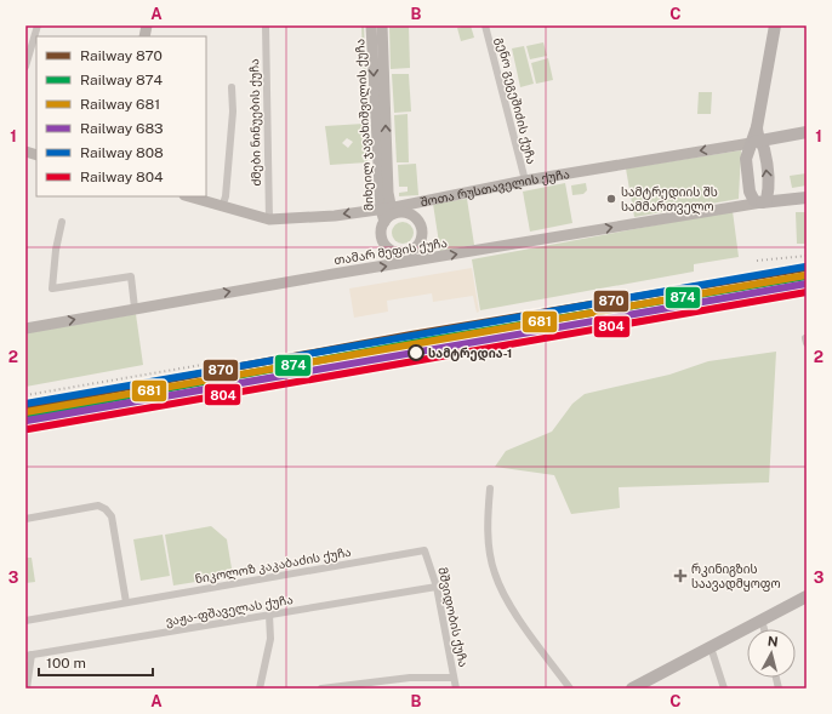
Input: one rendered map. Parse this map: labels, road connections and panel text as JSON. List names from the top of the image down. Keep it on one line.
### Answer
{"streets":{"main road":["მიხეილ ჯავახიშვილის ქუჩა","შოთა რუსთაველის ქუჩა","თამარ მეფის ქუჩა"],"street":["გენო გეგეშიძის ქუჩა","ძმები ნინუების ქუჩა","ნიკოლოზ კაკაბაძის ქუჩა","ვაჟა-ფშაველას ქუჩა","მშვიდობის ქუჩა"]},"crossings":[["გენო გეგეშიძის ქუჩა","შოთა რუსთაველის ქუჩა"],["ძმები ნინუების ქუჩა","შოთა რუსთაველის ქუჩა"],["მიხეილ ჯავახიშვილის ქუჩა","შოთა რუსთაველის ქუჩა"],["ნიკოლოზ კაკაბაძის ქუჩა","მშვიდობის ქუჩა"],["ვაჟა-ფშაველას ქუჩა","მშვიდობის ქუჩა"]],"one_way":["შოთა რუსთაველის ქუჩა","თამარ მეფის ქუჩა"],"places":{"other":["სამტრედიის შს სამმართველო","სამტრედია-1"],"health":["რკინიგზის საავადმყოფო"]},"lines":["rail line 808","rail line 870","rail line 681","rail line 874","rail line 683","rail line 804"],"legend":["Railway 870","Railway 874","Railway 681","Railway 683","Railway 808","Railway 804"],"scale_bar":"100 m","north":"top","grid":{"columns":["A","B","C"],"rows":["1","2","3"]}}
